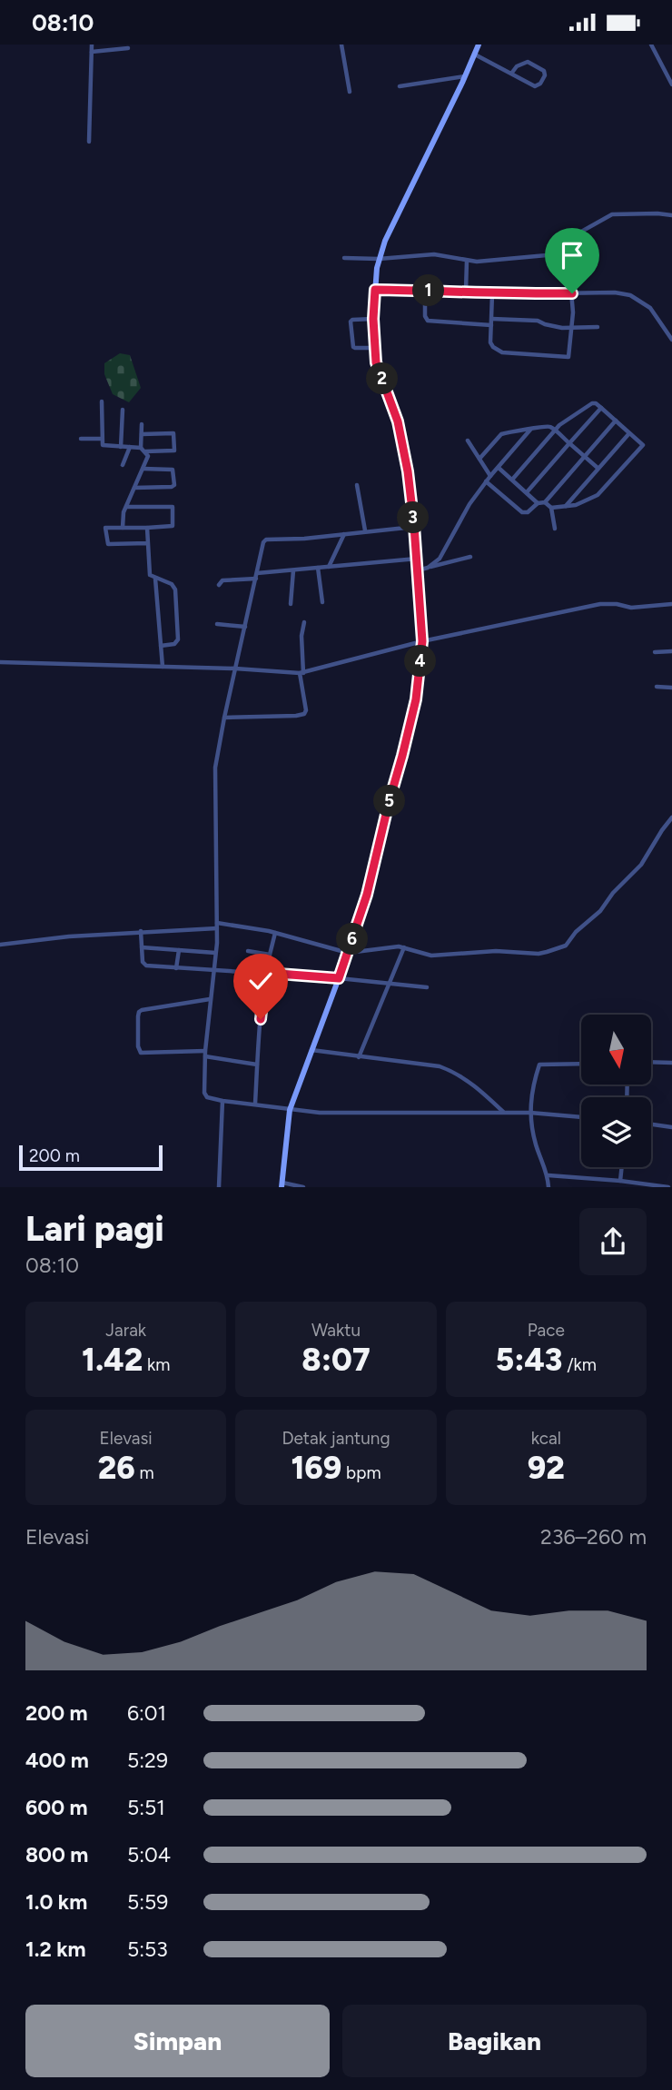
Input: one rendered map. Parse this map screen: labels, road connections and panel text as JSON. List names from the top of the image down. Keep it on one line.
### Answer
{"scale_bar":"200 m","north":"bottom","page":{"status":"08:10","pins":["1","2","3","4","5","6"],"scale":"200 m","heading":["Lari pagi","08:10"],"stats":[["Jarak","1.42 km"],["Waktu","8:07"],["Pace","5:43 /km"],["Elevasi","26 m"],["Detak jantung","169 bpm"],["kcal","92"]],"chart":["Elevasi","236–260 m"],"list":[{"name":"200 m","note":"6:01"},{"name":"400 m","note":"5:29"},{"name":"600 m","note":"5:51"},{"name":"800 m","note":"5:04"},{"name":"1.0 km","note":"5:59"},{"name":"1.2 km","note":"5:53"}],"buttons":["Simpan","Bagikan"]}}
